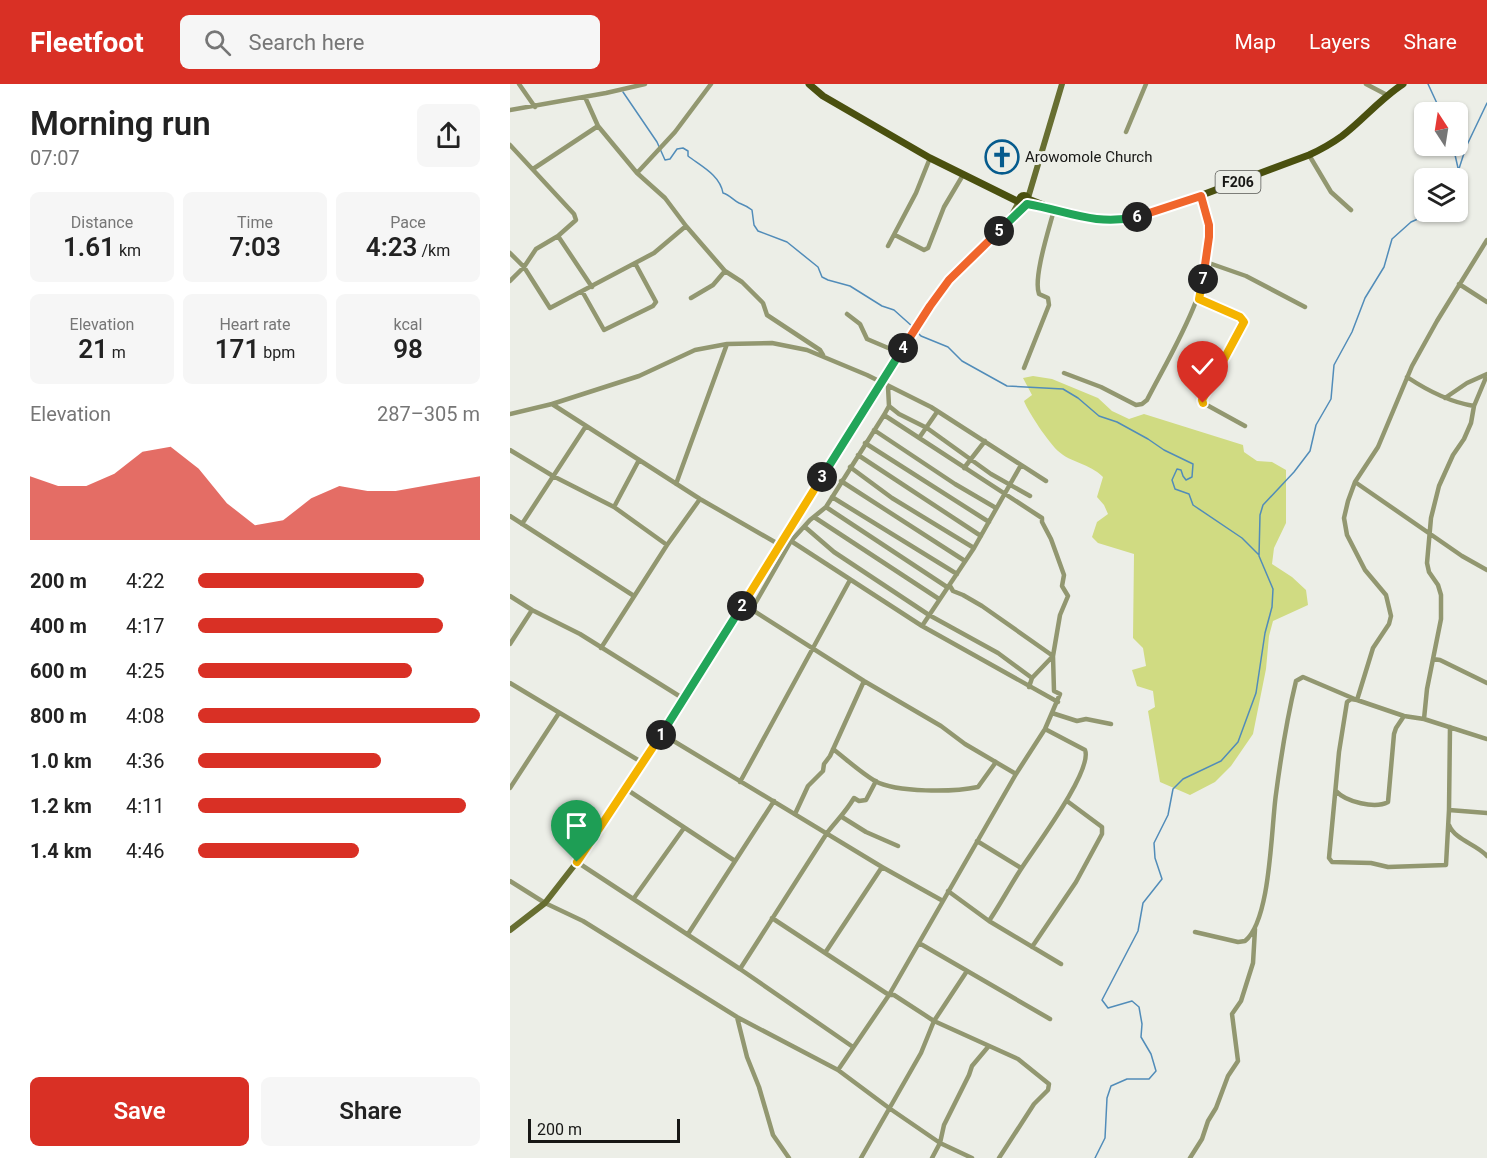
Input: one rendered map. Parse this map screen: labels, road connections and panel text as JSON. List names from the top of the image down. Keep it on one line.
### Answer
{"streets":{"main road":["F206"]},"places":{"church":["Arowomole Church"]},"scale_bar":"200 m","north":"top","page":{"header":"Fleetfoot","search":"Search here","nav":["Map","Layers","Share"],"heading":["Morning run","07:07"],"stats":[["Distance","1.61 km"],["Time","7:03"],["Pace","4:23 /km"],["Elevation","21 m"],["Heart rate","171 bpm"],["kcal","98"]],"pins":["6","5","7","4","3","2","1"],"chart":["Elevation","287–305 m"],"list":[{"name":"200 m","note":"4:22"},{"name":"400 m","note":"4:17"},{"name":"600 m","note":"4:25"},{"name":"800 m","note":"4:08"},{"name":"1.0 km","note":"4:36"},{"name":"1.2 km","note":"4:11"},{"name":"1.4 km","note":"4:46"}],"buttons":["Save","Share"],"scale":"200 m"}}
